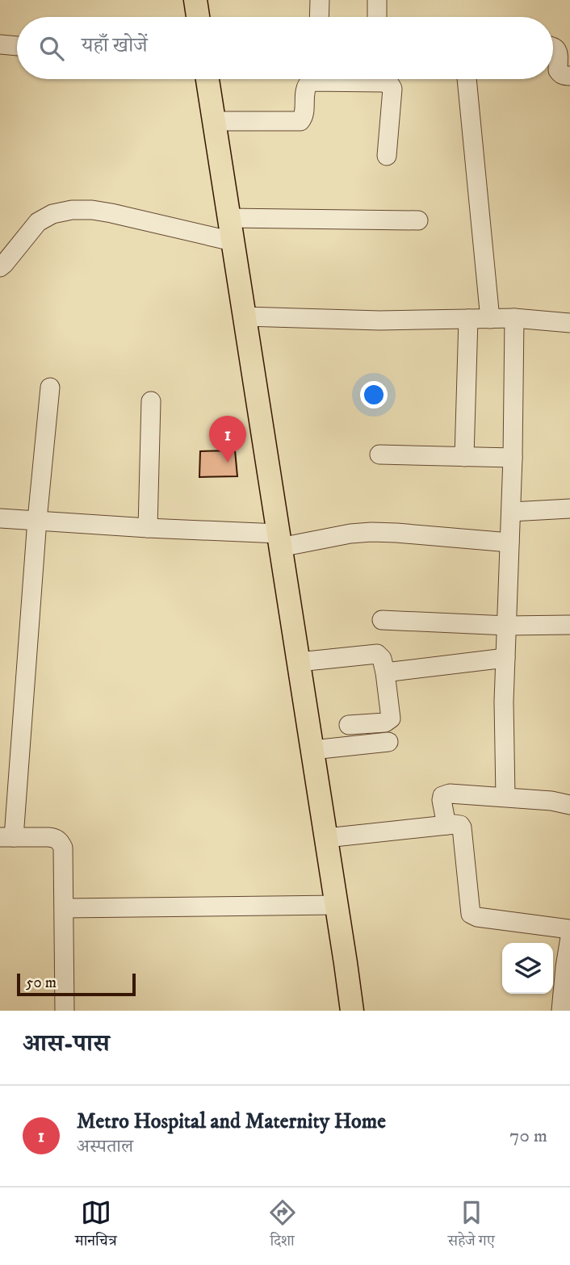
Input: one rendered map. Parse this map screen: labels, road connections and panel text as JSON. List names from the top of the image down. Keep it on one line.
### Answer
{"scale_bar":"50 m","page":{"search":"यहाँ खोजें","pins":"1","scale":"50 m","heading":"आस-पास","list":[{"mark":"1","name":"Metro Hospital and Maternity Home","note":"अस्पताल","value":"70 m"}],"nav":["मानचित्र","दिशा","सहेजे गए"]}}
